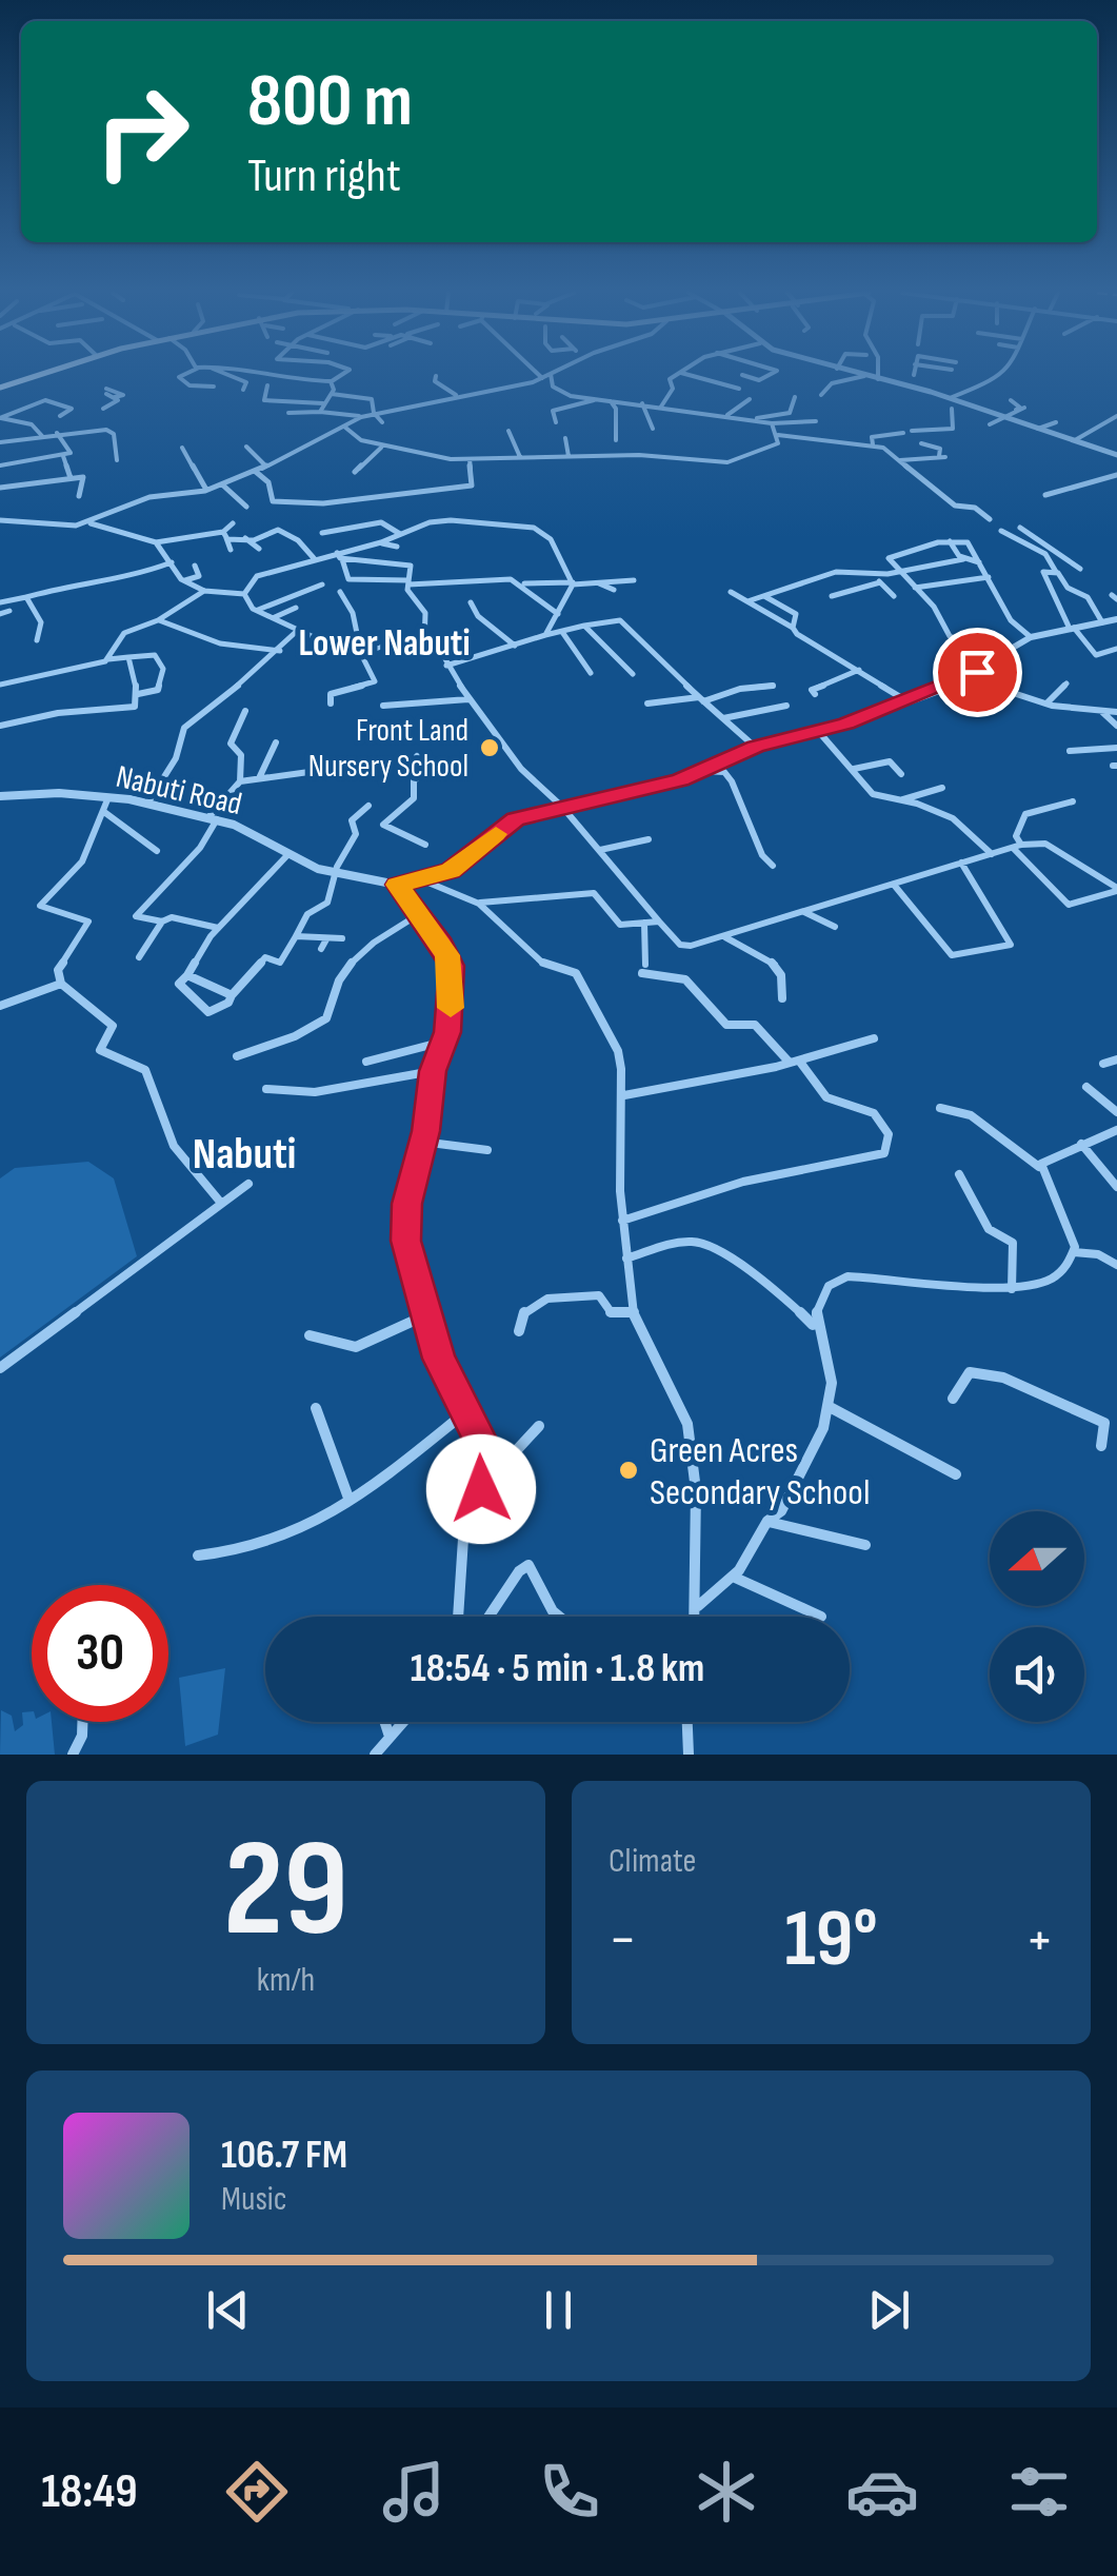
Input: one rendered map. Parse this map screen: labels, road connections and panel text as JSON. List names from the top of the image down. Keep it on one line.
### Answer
{"streets":{"street":["Nabuti Road"]},"districts":["Lower Nabuti","Nabuti"],"places":["Front Land Nursery School","Green Acres Secondary School"],"north":"left","page":{"turn":["800 m","Turn right"],"limit":"30","trip":"18:54 · 5 min · 1.8 km","tile":[["29","km/h"],"Climate"],"heat":["−","19°","+"],"song":["106.7 FM","Music"],"tabs":"18:49"}}
